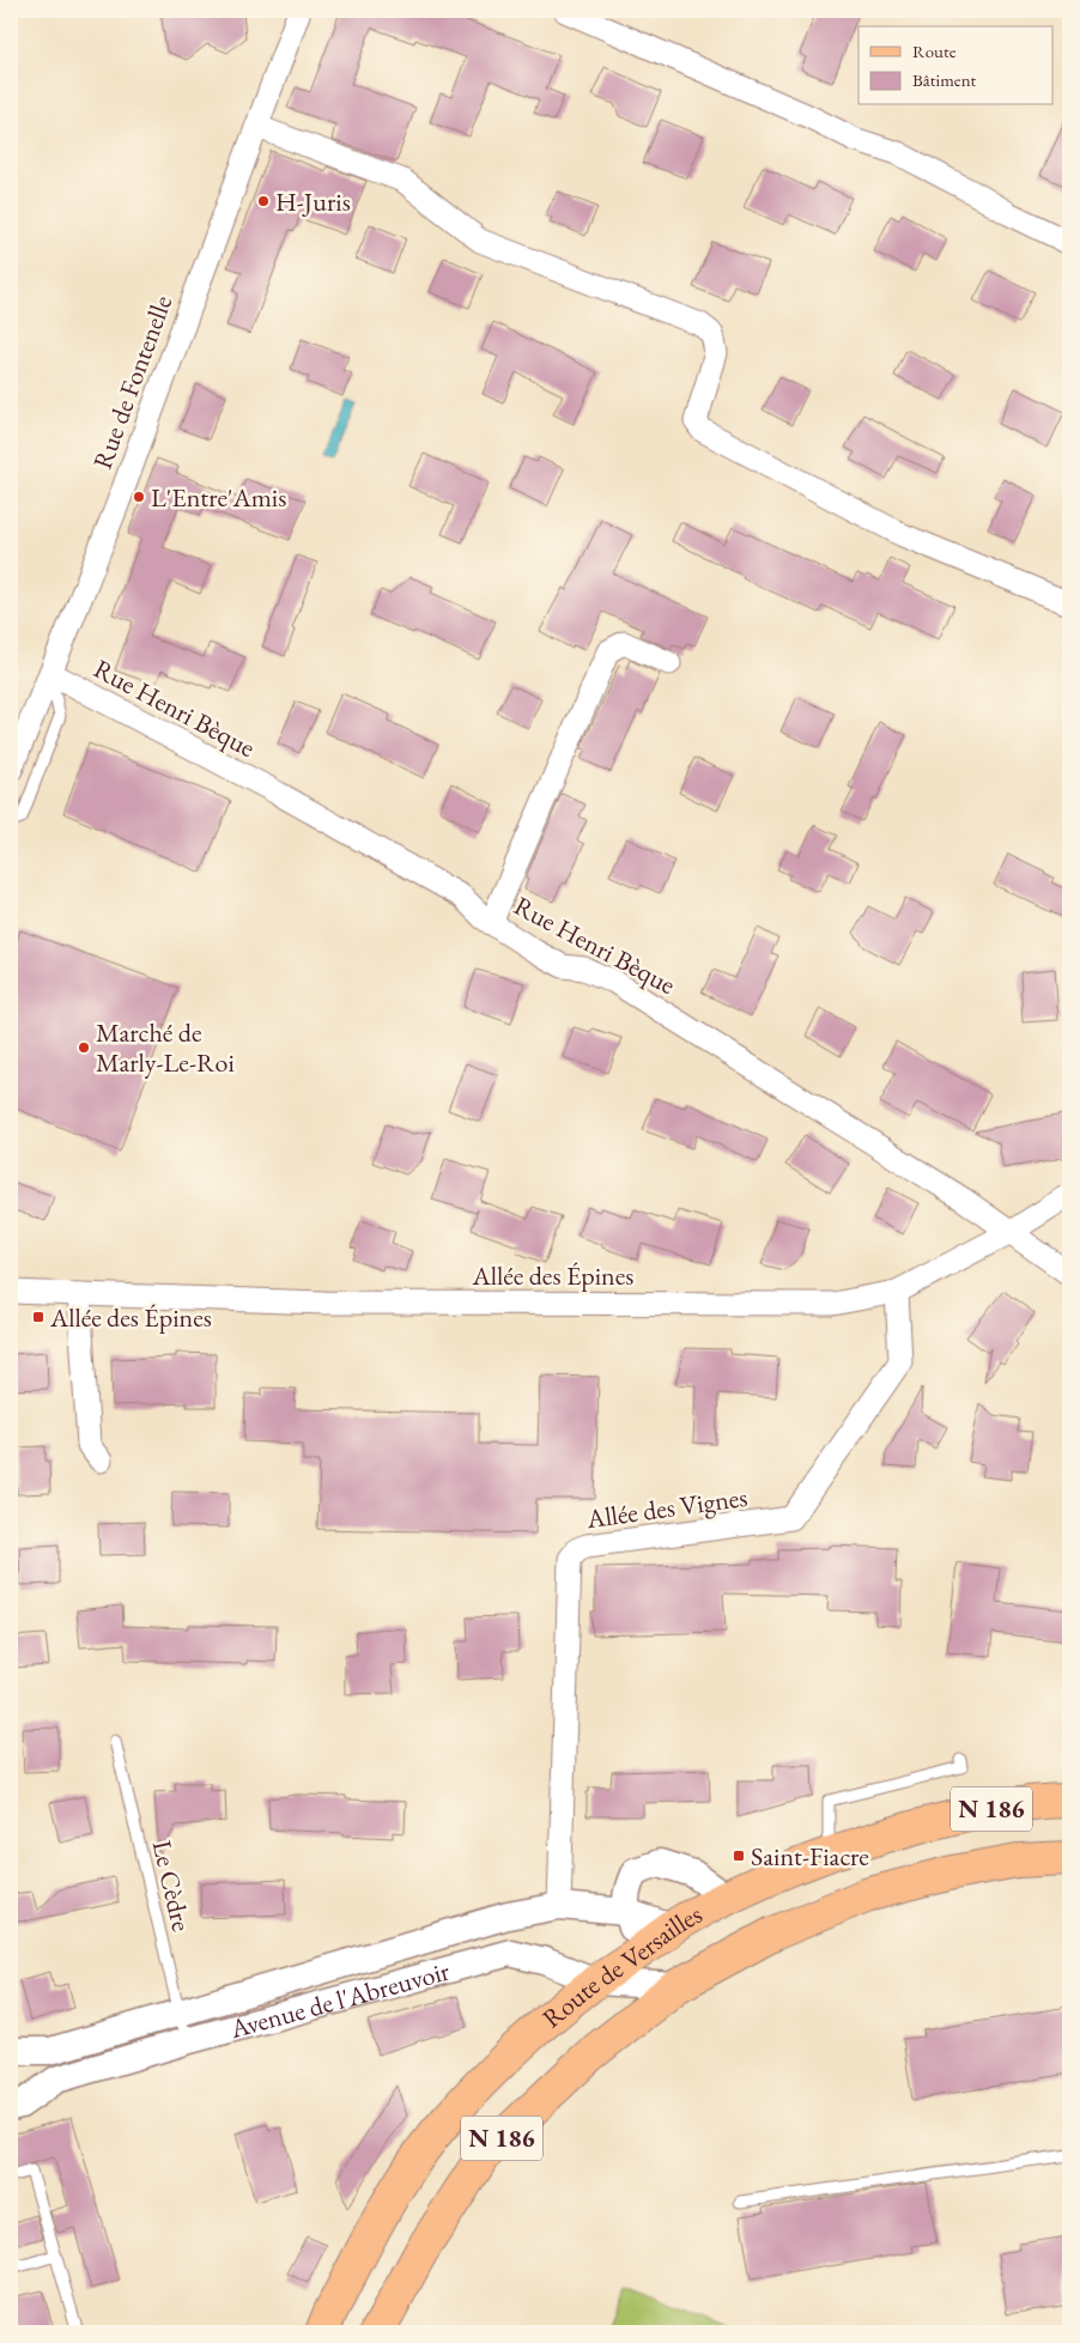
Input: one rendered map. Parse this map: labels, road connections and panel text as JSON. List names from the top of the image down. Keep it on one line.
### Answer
{"streets":{"main road":["N 186","Route de Versailles"],"street":["Rue de Fontenelle","Rue Henri Bèque","Allée des Épines","Allée des Vignes","Avenue de l'Abreuvoir"],"lane":["Le Cèdre"]},"crossings":[["Rue de Fontenelle","Rue Henri Bèque"],["Rue Henri Bèque","Allée des Épines"],["Allée des Épines","Allée des Vignes"],["Allée des Vignes","Avenue de l'Abreuvoir"],["Le Cèdre","Avenue de l'Abreuvoir"],["Route de Versailles","Avenue de l'Abreuvoir"]],"places":{"other":["H-Juris","L'Entre'Amis","Marché de Marly-Le-Roi"],"transit":["Allée des Épines","Saint-Fiacre"]},"legend":["Route","Bâtiment"]}
